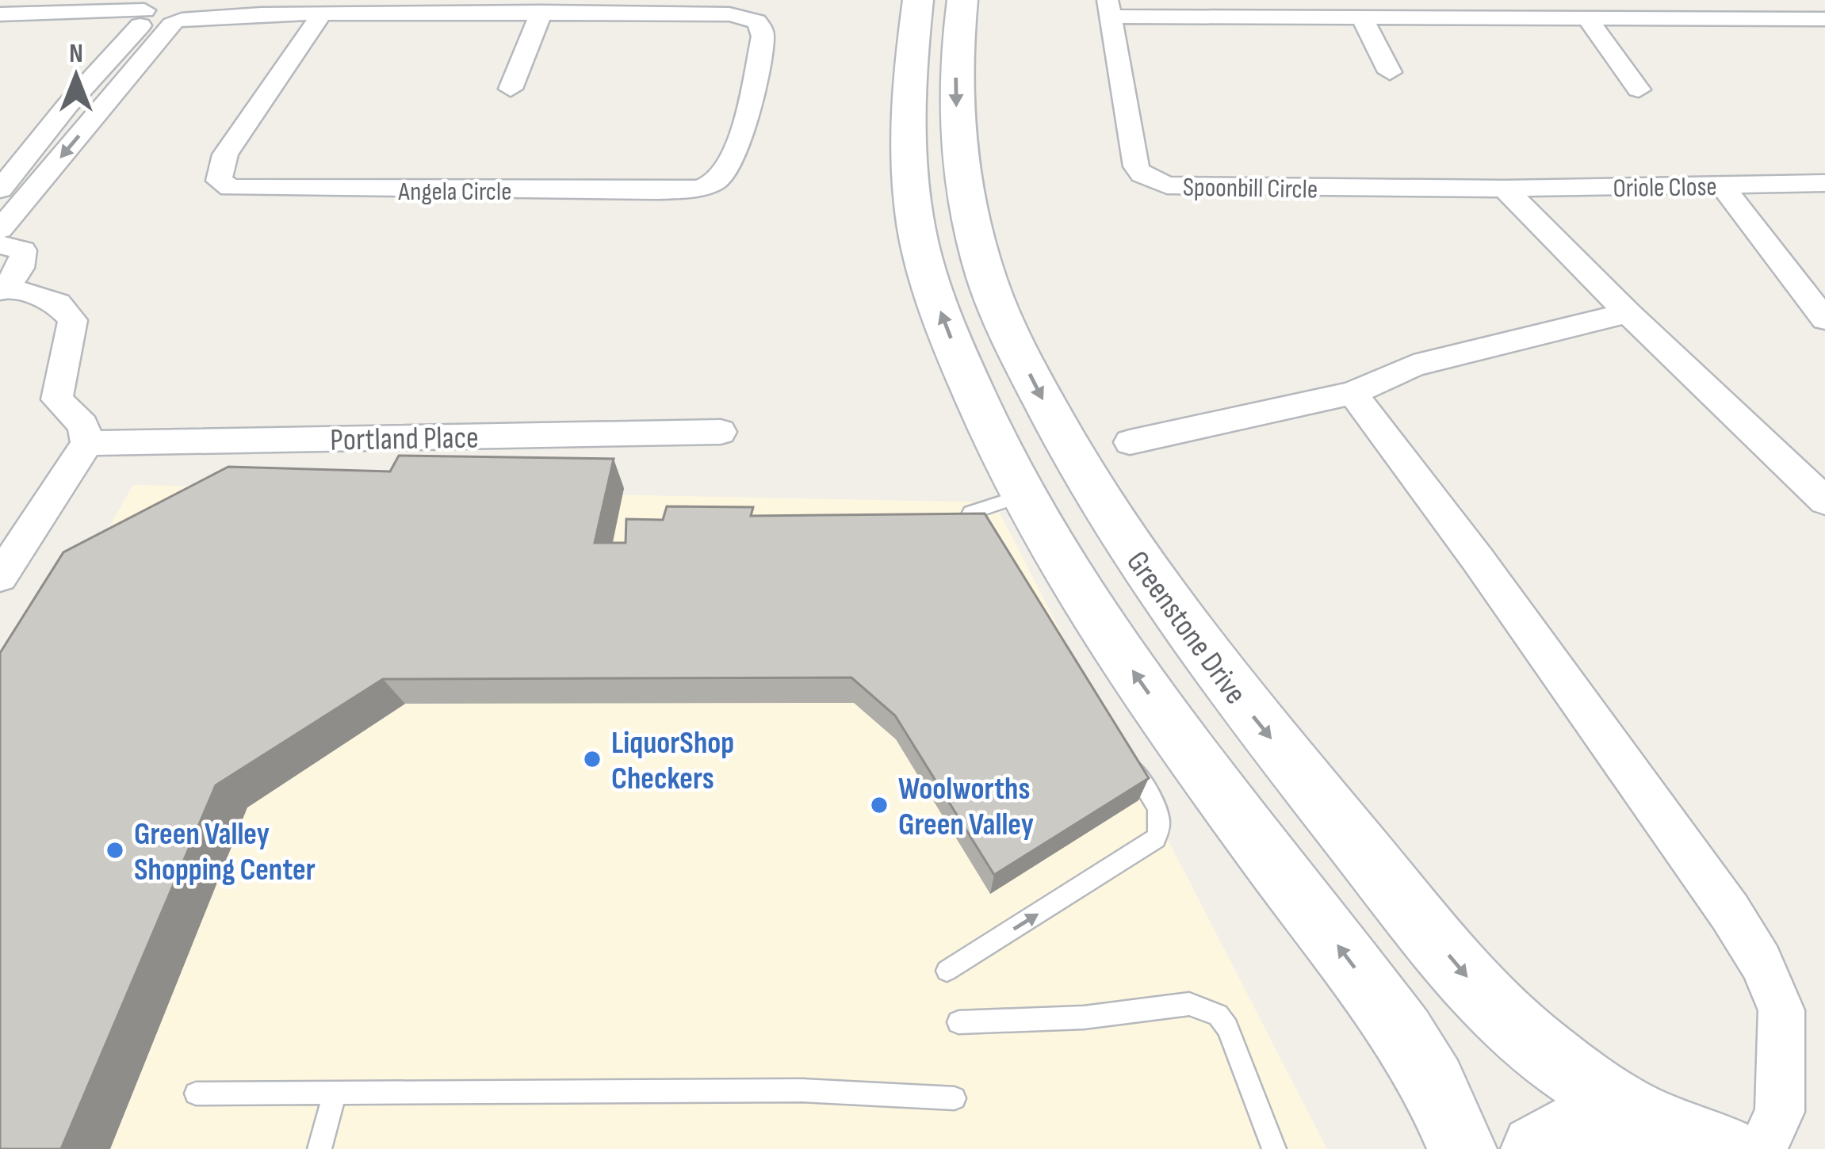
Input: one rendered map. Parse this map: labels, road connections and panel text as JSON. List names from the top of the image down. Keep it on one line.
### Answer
{"streets":{"main road":["Greenstone Drive"],"street":["Oriole Close","Spoonbill Circle","Angela Circle","Portland Place"]},"crossings":[["Oriole Close","Spoonbill Circle"]],"places":["LiquorShop Checkers","Woolworths Green Valley","Green Valley Shopping Center"],"north":"top"}
